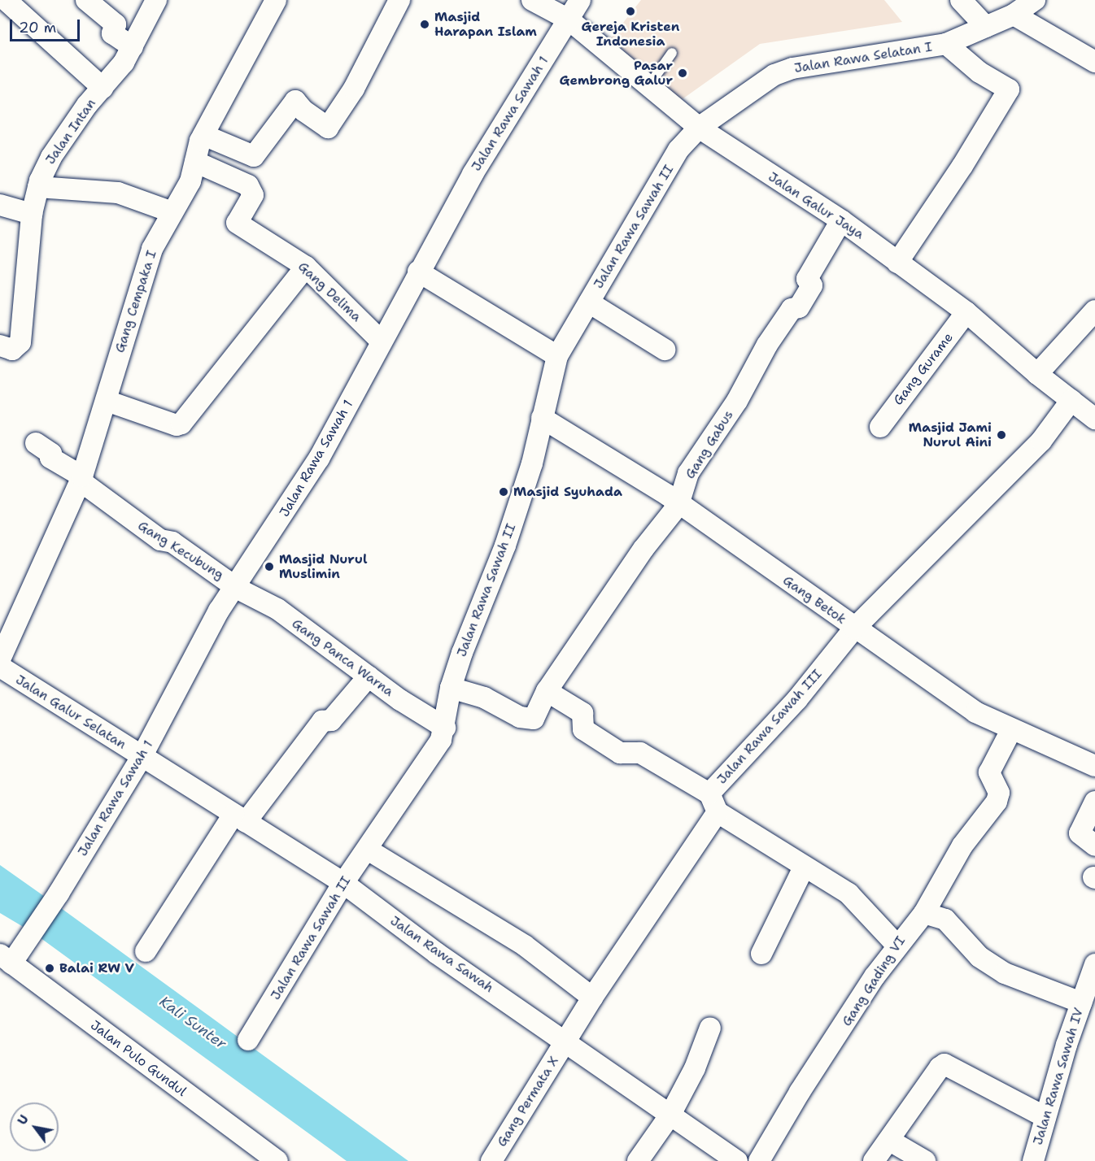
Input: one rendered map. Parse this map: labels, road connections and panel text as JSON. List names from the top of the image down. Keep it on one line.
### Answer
{"streets":{"street":["Jalan Rawa Selatan I","Jalan Rawa Sawah 1","Jalan Intan","Jalan Galur Jaya","Jalan Rawa Sawah II","Gang Delima","Gang Cempaka I","Gang Gurame","Gang Gabus","Gang Kecubung","Gang Betok","Gang Panca Warna","Jalan Galur Selatan","Jalan Rawa Sawah III","Jalan Rawa Sawah","Gang Gading VI","Jalan Pulo Gundul","Jalan Rawa Sawah IV","Gang Permata X"]},"crossings":[["Jalan Rawa Selatan I","Jalan Galur Jaya"],["Jalan Rawa Selatan I","Jalan Rawa Sawah II"],["Jalan Rawa Sawah 1","Jalan Galur Jaya"],["Jalan Rawa Sawah 1","Gang Delima"],["Jalan Rawa Sawah 1","Gang Kecubung"],["Jalan Rawa Sawah 1","Gang Panca Warna"],["Jalan Rawa Sawah 1","Jalan Galur Selatan"],["Jalan Rawa Sawah 1","Jalan Rawa Sawah"],["Jalan Rawa Sawah 1","Jalan Pulo Gundul"],["Jalan Galur Jaya","Jalan Rawa Sawah II"],["Jalan Galur Jaya","Gang Gurame"],["Jalan Galur Jaya","Gang Gabus"],["Jalan Galur Jaya","Jalan Rawa Sawah III"],["Jalan Rawa Sawah II","Gang Gabus"],["Jalan Rawa Sawah II","Gang Betok"],["Jalan Rawa Sawah II","Gang Panca Warna"],["Jalan Rawa Sawah II","Jalan Rawa Sawah"],["Gang Delima","Gang Cempaka I"],["Gang Cempaka I","Gang Kecubung"],["Gang Gabus","Gang Betok"],["Gang Kecubung","Gang Panca Warna"],["Gang Betok","Jalan Rawa Sawah III"],["Gang Betok","Gang Gading VI"],["Jalan Galur Selatan","Jalan Rawa Sawah"],["Jalan Rawa Sawah","Gang Permata X"]],"water":["Kali Sunter"],"places":["Gereja Kristen Indonesia","Masjid Harapan Islam","Pasar Gembrong Galur","Masjid Jami Nurul Aini","Masjid Syuhada","Masjid Nurul Muslimin","Balai RW V"],"scale_bar":"20 m","north":"top left"}
